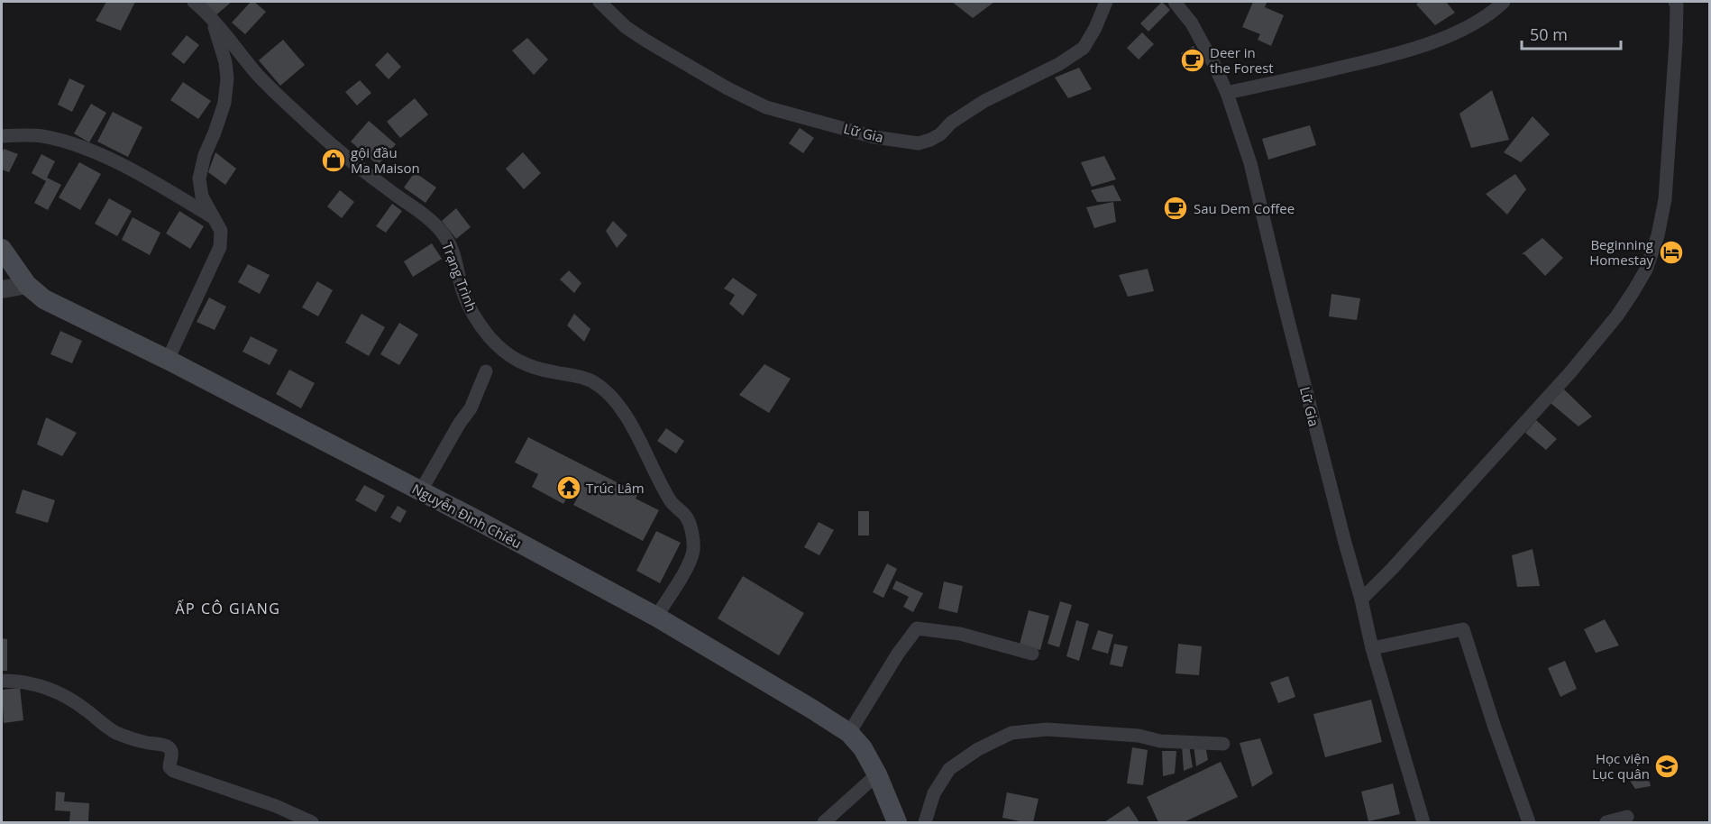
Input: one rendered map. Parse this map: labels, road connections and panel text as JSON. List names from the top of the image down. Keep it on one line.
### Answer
{"streets":{"main road":["Nguyễn Đình Chiểu"],"street":["Lữ Gia","Trạng Trình"]},"crossings":[["Trạng Trình","Nguyễn Đình Chiểu"]],"districts":["ẤP CÔ GIANG"],"places":{"cafe":["Deer in the Forest","Sau Dem Coffee"],"shop":["gội đầu Ma Maison"],"hotel":["Beginning Homestay"],"temple":["Trúc Lâm"],"school or university":["Học viện Lục quân"]},"scale_bar":"50 m"}
